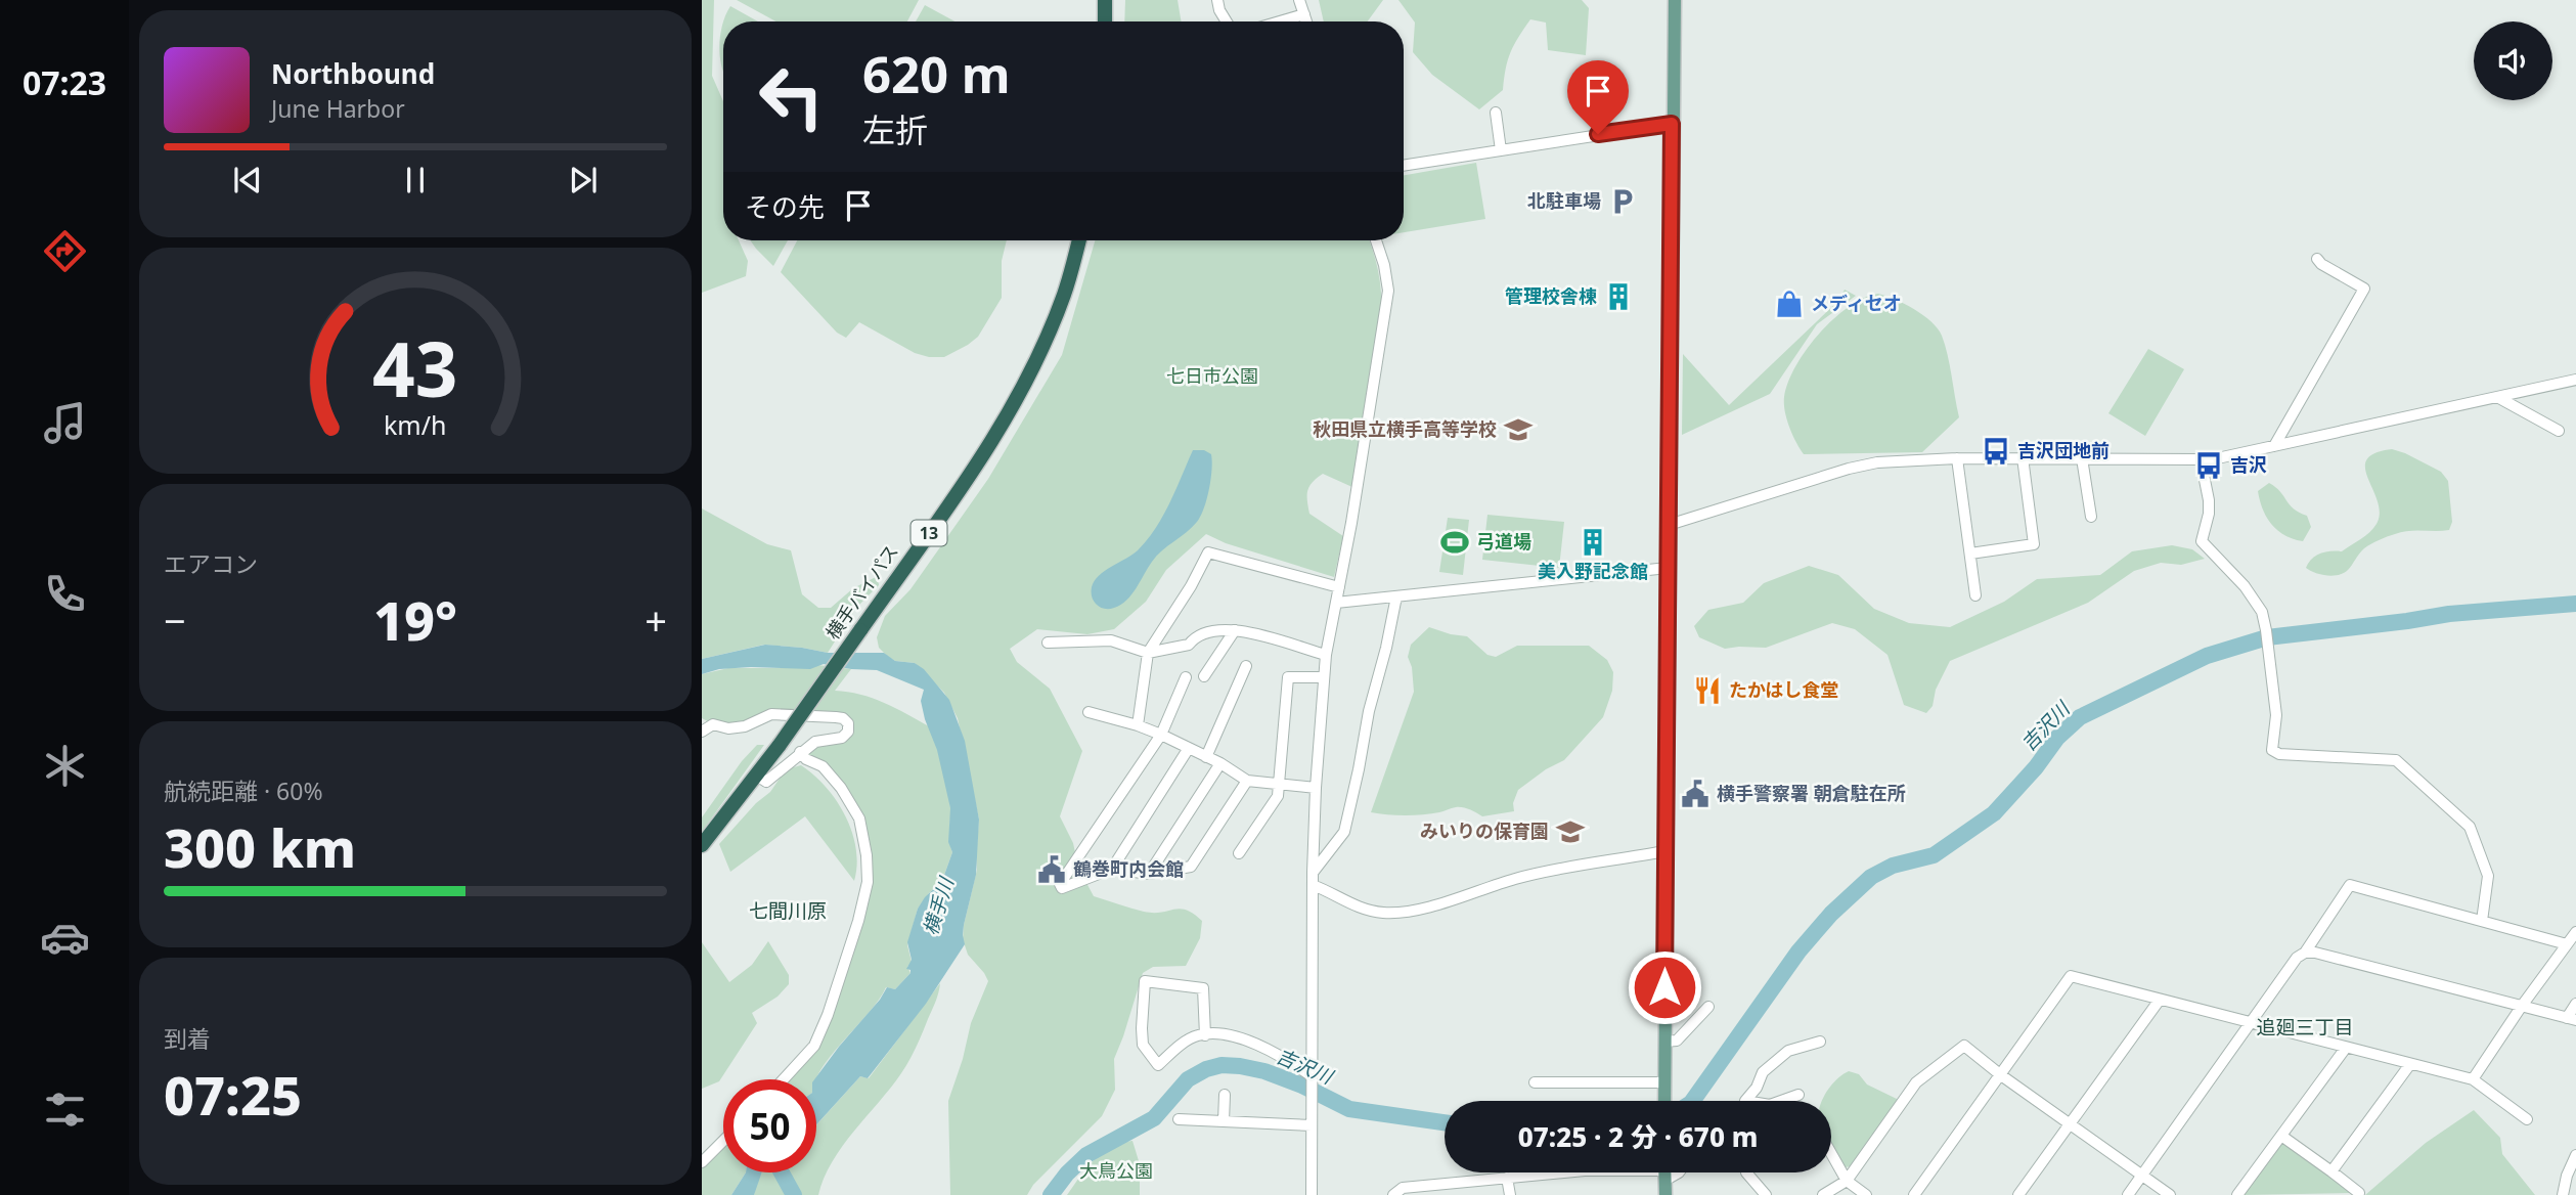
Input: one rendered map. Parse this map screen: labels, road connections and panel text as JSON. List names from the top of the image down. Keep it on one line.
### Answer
{"streets":{"highway":["13","横手バイパス"]},"districts":["七間川原","追廻三丁目"],"water":["吉沢川","横手川"],"parks":["七日市公園","大鳥公園"],"places":{"parking":["北駐車場"],"building":["管理校舎棟","美入野記念館"],"shop":["メディセオ"],"school or university":["秋田県立横手高等学校","みいりの保育園"],"bus stop":["吉沢団地前","吉沢"],"sports":["弓道場"],"restaurant":["たかはし食堂"],"public building":["横手警察署 朝倉駐在所","鶴巻町内会館"]},"page":{"tabs":"07:23","turn":["620 m","左折"],"song":["Northbound","June Harbor"],"then":"その先","tile":["エアコン",["航続距離 · 60%","300 km"],["到着","07:25"]],"heat":["−","19°","+"],"limit":"50","trip":"07:25 · 2 分 · 670 m","gauge":["43","km/h"]}}
